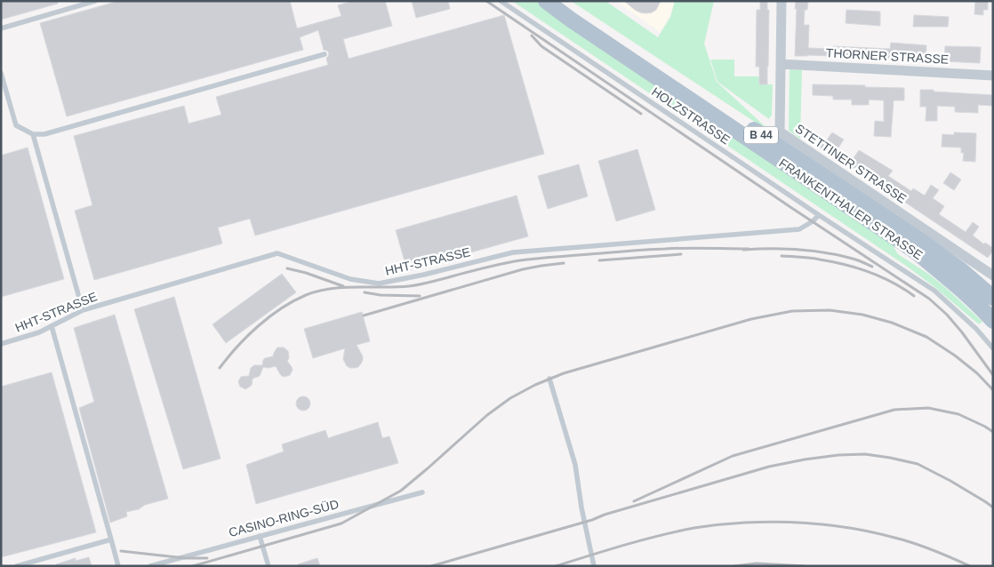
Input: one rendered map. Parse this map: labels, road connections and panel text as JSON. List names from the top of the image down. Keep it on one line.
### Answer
{"streets":{"main road":["B 44","FRANKENTHALER STRASSE"],"street":["THORNER STRASSE","STETTINER STRASSE"],"lane":["HOLZSTRASSE","HHT-STRASSE","CASINO-RING-SÜD"]},"crossings":[["THORNER STRASSE","STETTINER STRASSE"],["HOLZSTRASSE","HHT-STRASSE"]]}
